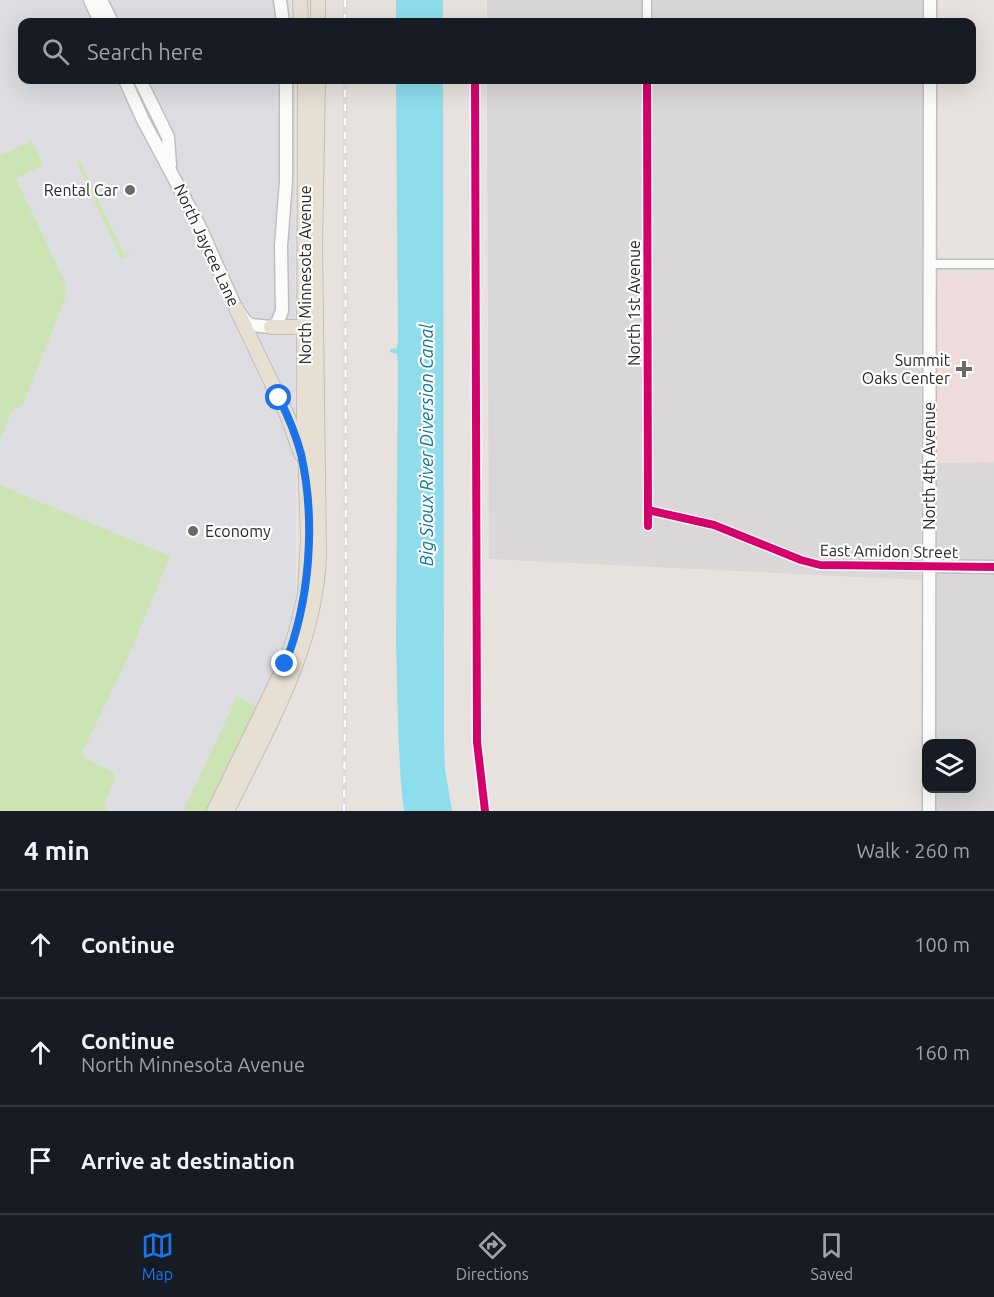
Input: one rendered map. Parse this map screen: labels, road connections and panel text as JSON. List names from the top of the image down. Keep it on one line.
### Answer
{"streets":{"main road":["North Jaycee Lane","North Minnesota Avenue","North 4th Avenue","East Amidon Street"],"street":["North 1st Avenue"]},"crossings":[["North 1st Avenue","East Amidon Street"],["North 4th Avenue","East Amidon Street"]],"water":["Big Sioux River Diversion Canal"],"places":{"other":["Rental Car","Economy"],"health":["Summit Oaks Center"]},"page":{"search":"Search here","heading":["4 min","Walk · 260 m"],"list":[["Continue","100 m"],["Continue","North Minnesota Avenue","160 m"],"Arrive at destination"],"nav":["Map","Directions","Saved"]}}
